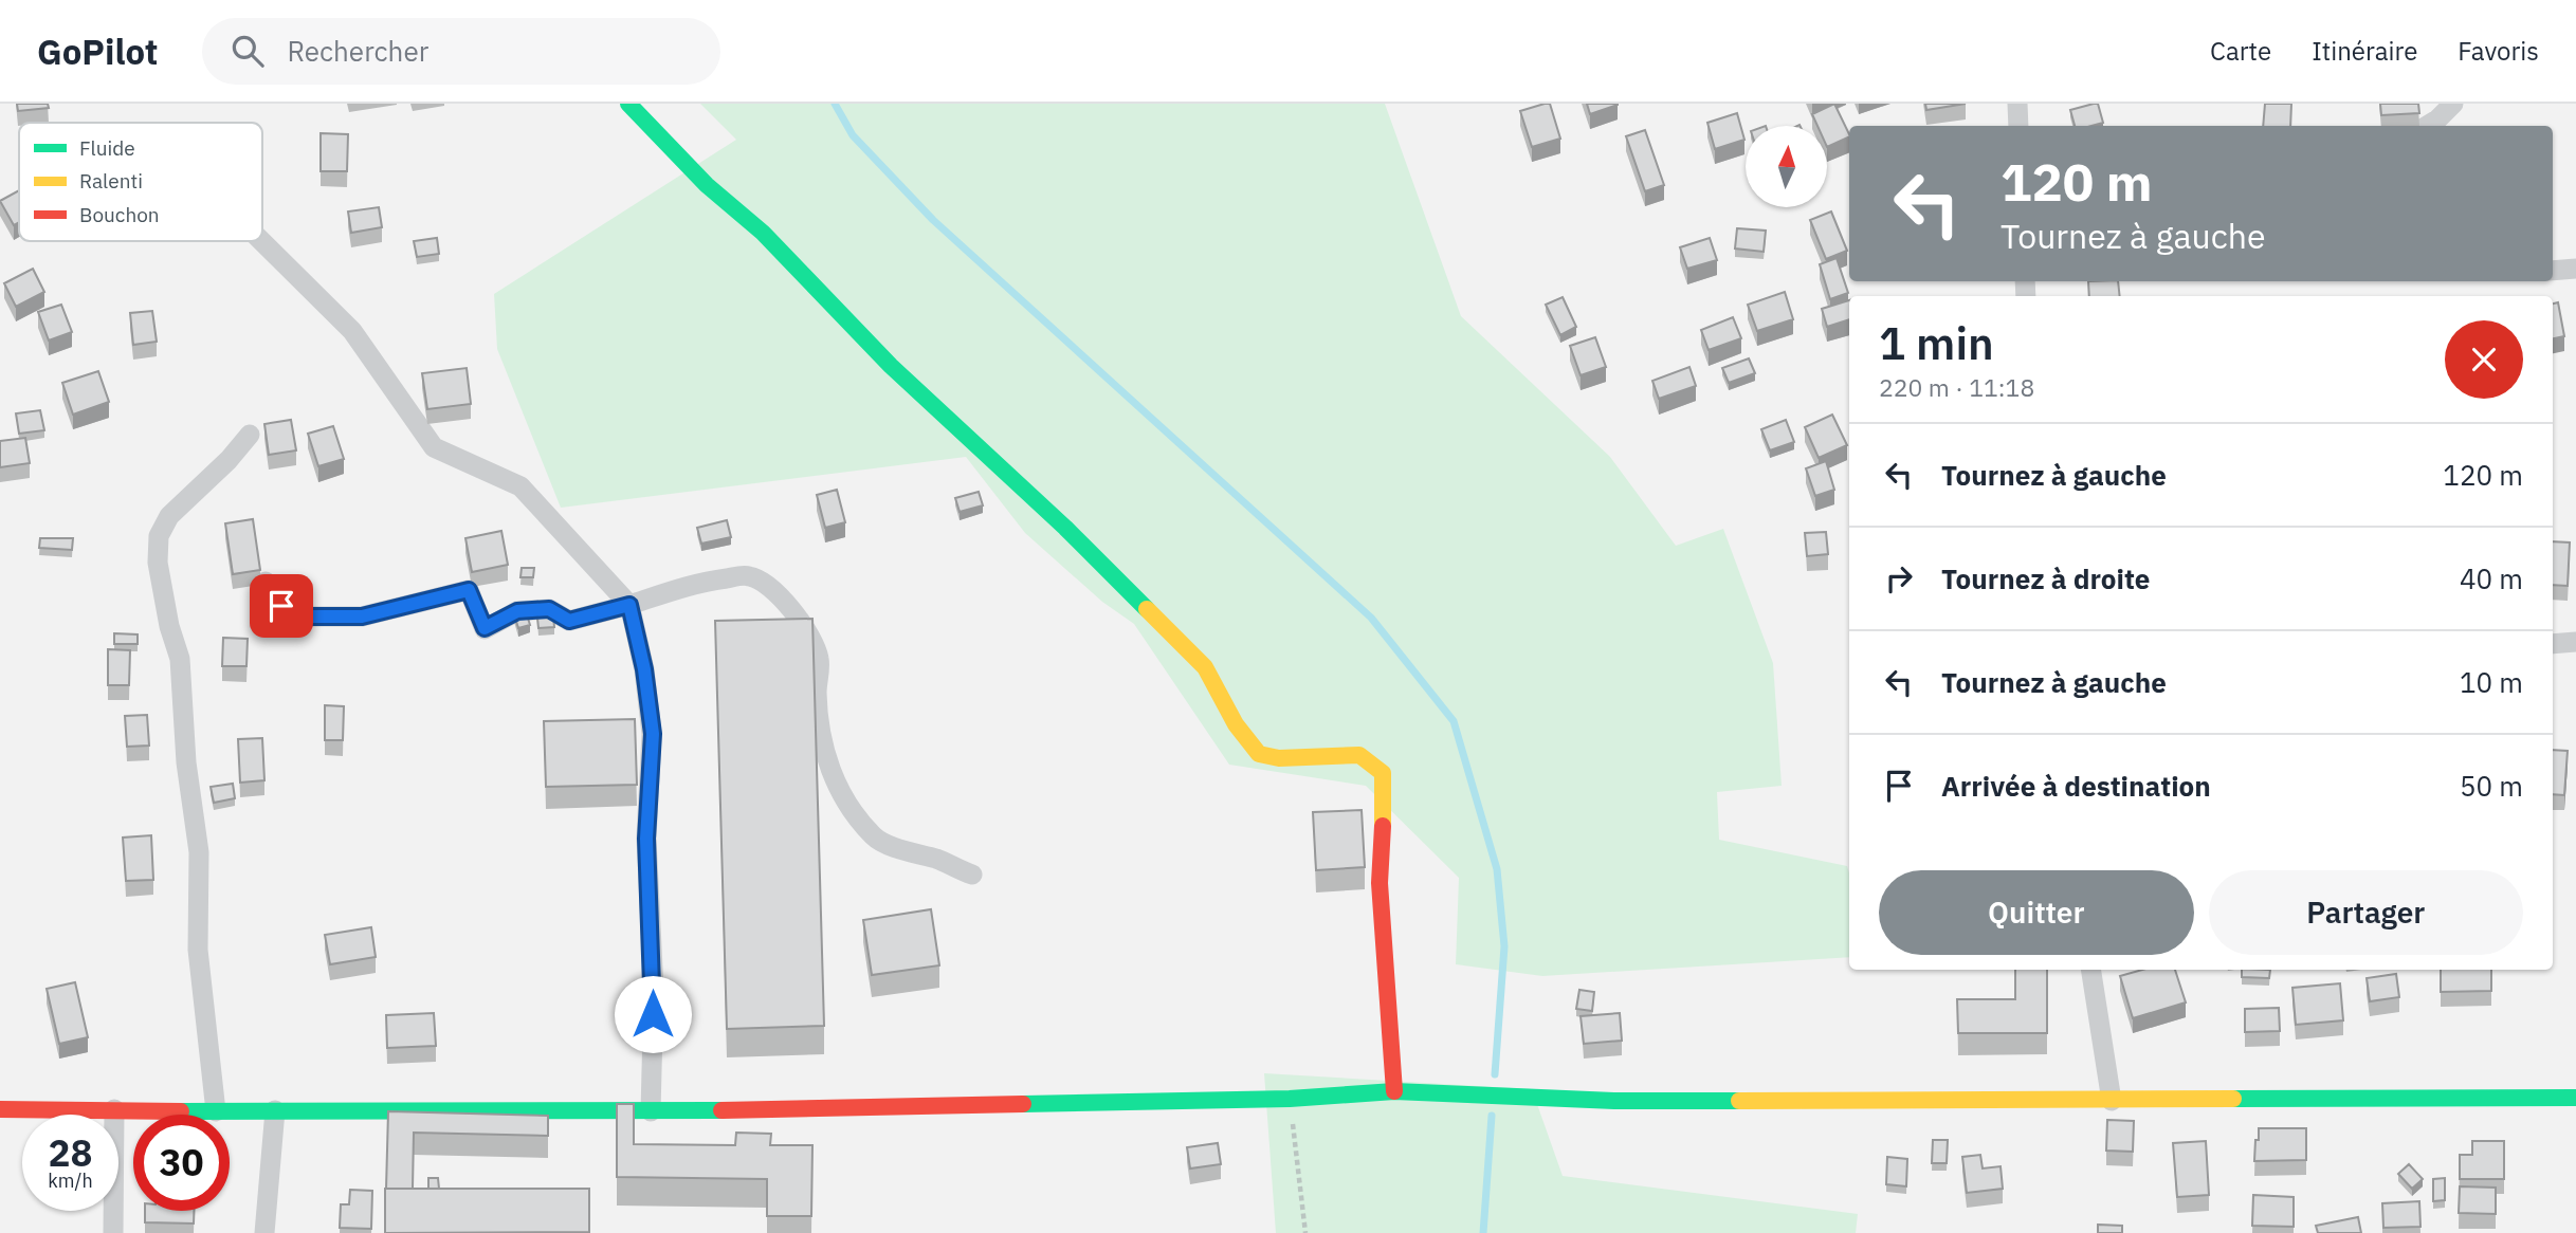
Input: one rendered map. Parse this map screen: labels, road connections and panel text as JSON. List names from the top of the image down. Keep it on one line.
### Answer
{"legend":["Fluide","Ralenti","Bouchon"],"north":"top","page":{"header":"GoPilot","search":"Rechercher","nav":["Carte","Itinéraire","Favoris"],"turn":["120 m","Tournez à gauche"],"heading":["1 min","220 m · 11:18"],"list":[{"name":"Tournez à gauche","value":"120 m"},{"name":"Tournez à droite","value":"40 m"},{"name":"Tournez à gauche","value":"10 m"},{"name":"Arrivée à destination","value":"50 m"}],"buttons":["Quitter","Partager"],"speed":"28 km/h","limit":"30"}}
